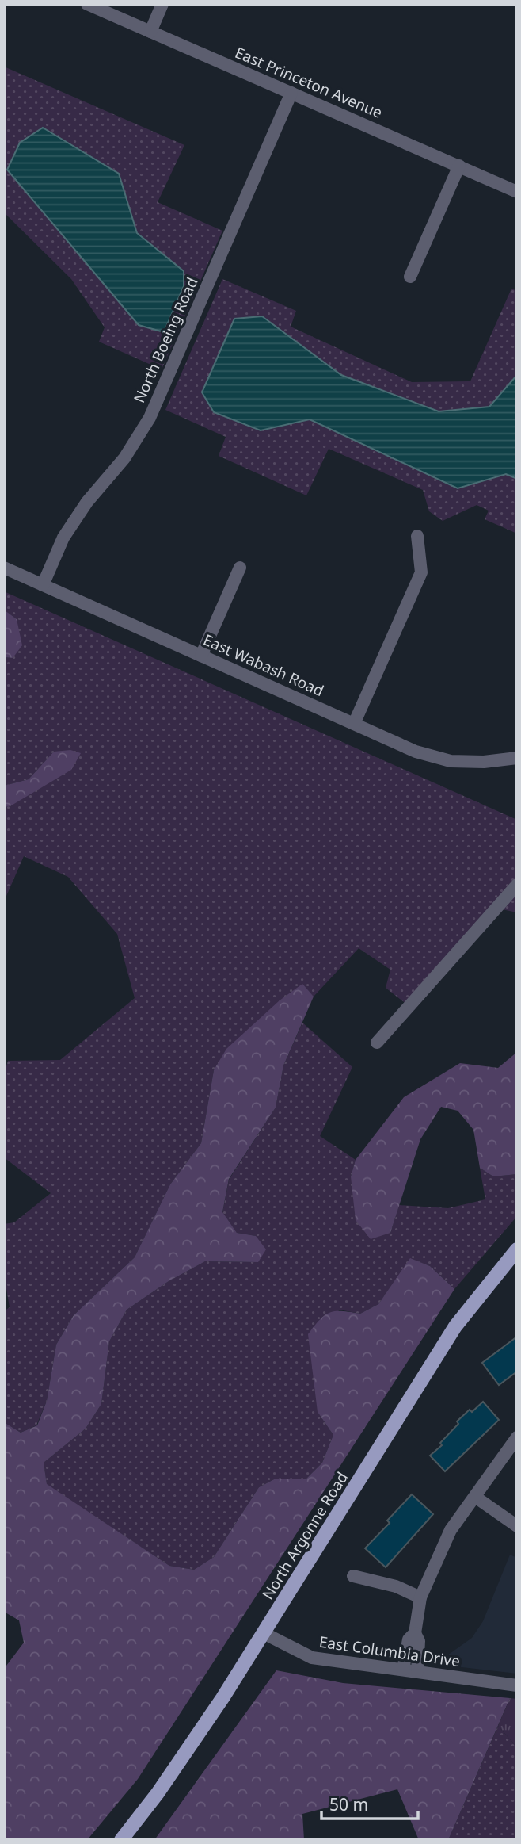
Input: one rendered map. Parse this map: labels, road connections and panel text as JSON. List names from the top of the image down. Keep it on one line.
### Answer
{"streets":{"main road":["North Argonne Road"],"street":["East Princeton Avenue","North Boeing Road","East Wabash Road","East Columbia Drive"]},"crossings":[["East Princeton Avenue","North Boeing Road"],["North Boeing Road","East Wabash Road"],["North Argonne Road","East Columbia Drive"]],"scale_bar":"50 m"}
